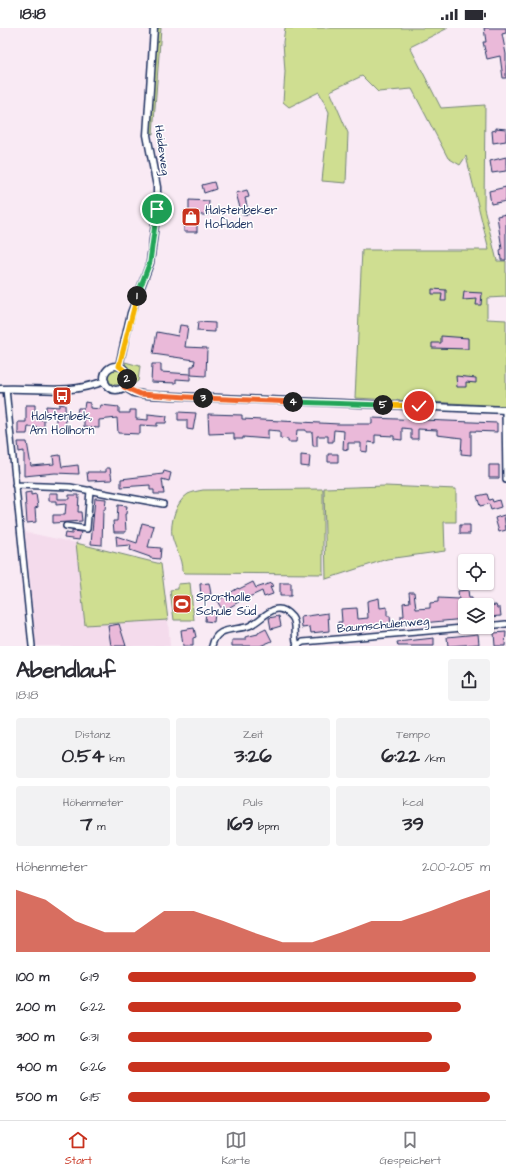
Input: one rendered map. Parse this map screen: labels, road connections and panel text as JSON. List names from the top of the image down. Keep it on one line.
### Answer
{"streets":{"street":["Heideweg","Baumschulenweg"]},"places":{"shop":["Halstenbeker Hofladen"],"bus stop":["Halstenbek, Am Hollhorn"],"sports":["Sporthalle Schule Süd"]},"page":{"status":"18:18","pins":["1","2","3","4","5"],"heading":["Abendlauf","18:18"],"stats":[["Distanz","0.54 km"],["Zeit","3:26"],["Tempo","6:22 /km"],["Höhenmeter","7 m"],["Puls","169 bpm"],["kcal","39"]],"chart":["Höhenmeter","200–205 m"],"list":[{"name":"100 m","note":"6:19"},{"name":"200 m","note":"6:22"},{"name":"300 m","note":"6:31"},{"name":"400 m","note":"6:26"},{"name":"500 m","note":"6:15"}],"tabs":["Start","Karte","Gespeichert"]}}
